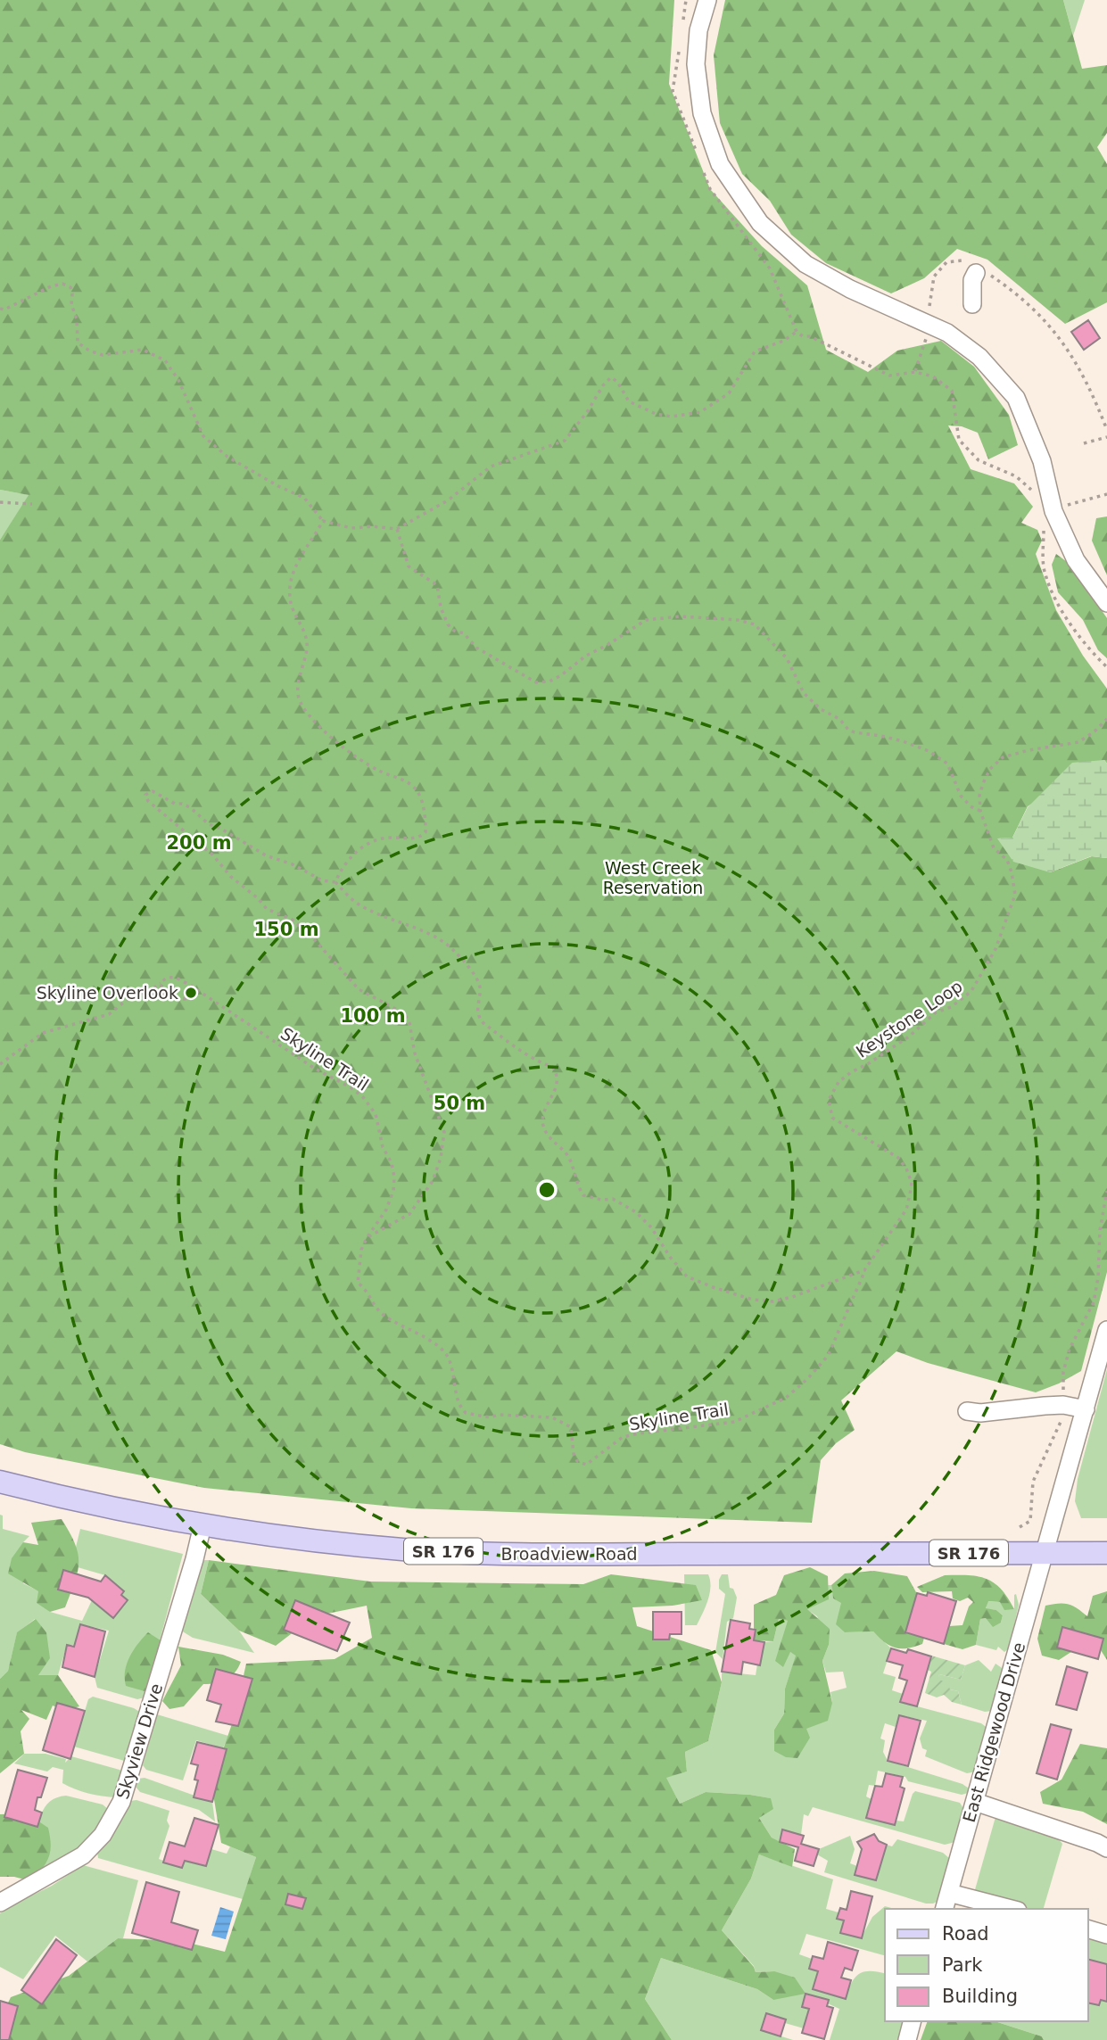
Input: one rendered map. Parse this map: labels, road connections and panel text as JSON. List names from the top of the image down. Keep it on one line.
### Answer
{"streets":{"main road":["SR 176","Broadview Road"],"street":["East Ridgewood Drive","Skyview Drive"],"path":["Keystone Loop","Skyline Trail"]},"crossings":[["Keystone Loop","Skyline Trail"],["Broadview Road","East Ridgewood Drive"],["Broadview Road","Skyview Drive"]],"parks":["West Creek Reservation"],"places":["Skyline Overlook"],"legend":["Road","Park","Building"],"rings":["200 m","150 m","100 m","50 m"]}
